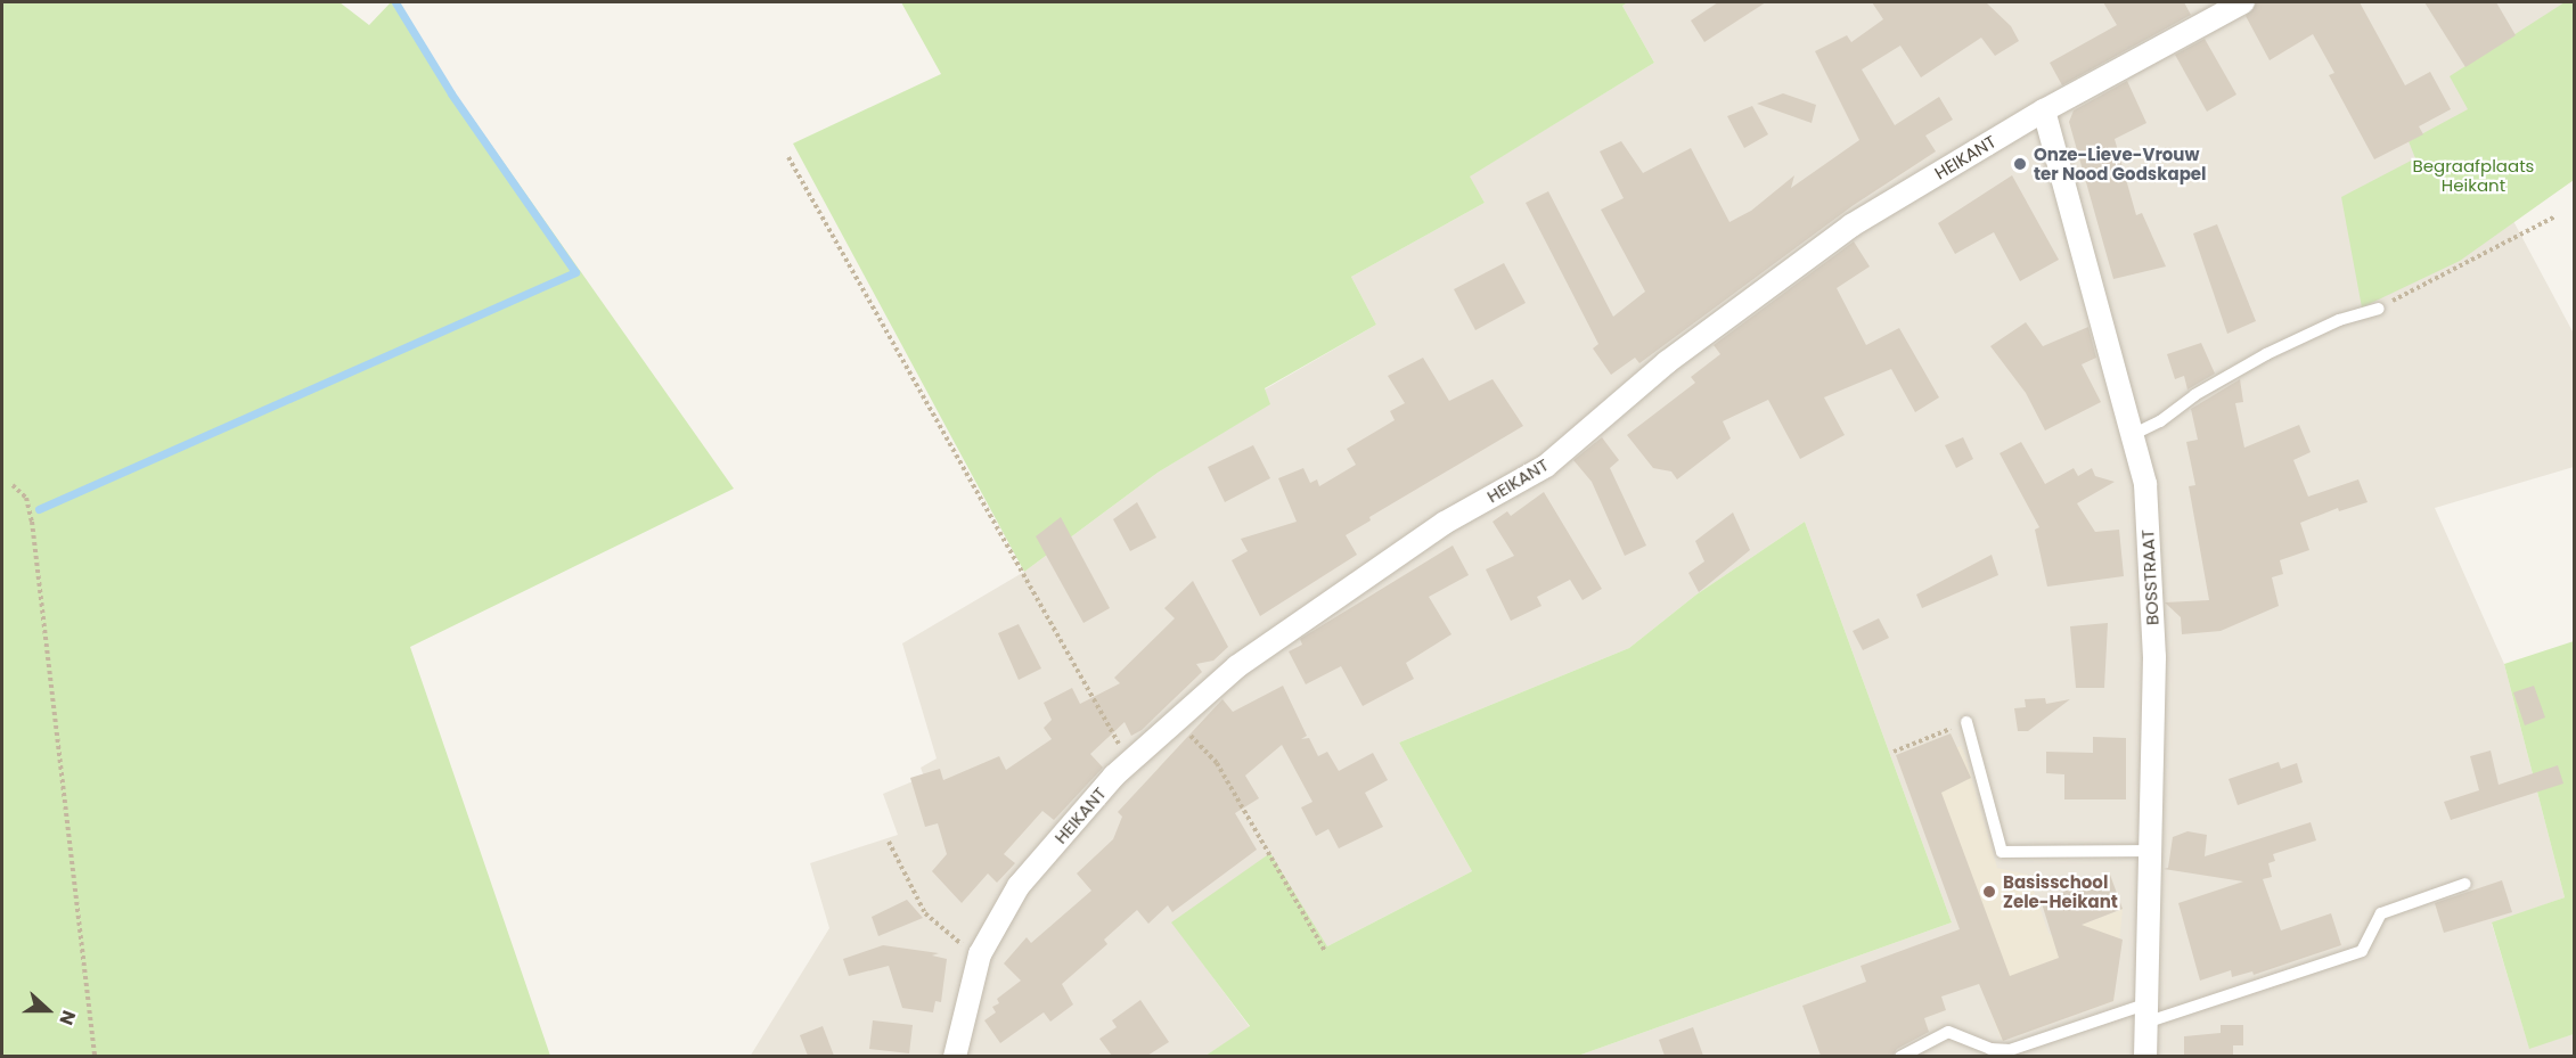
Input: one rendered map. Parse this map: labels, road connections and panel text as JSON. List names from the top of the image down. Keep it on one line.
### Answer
{"streets":{"street":["HEIKANT","BOSSTRAAT"]},"crossings":[["HEIKANT","BOSSTRAAT"]],"parks":["Begraafplaats Heikant"],"places":["Onze-Lieve-Vrouw ter Nood Godskapel","Basisschool Zele-Heikant"],"north":"right"}
